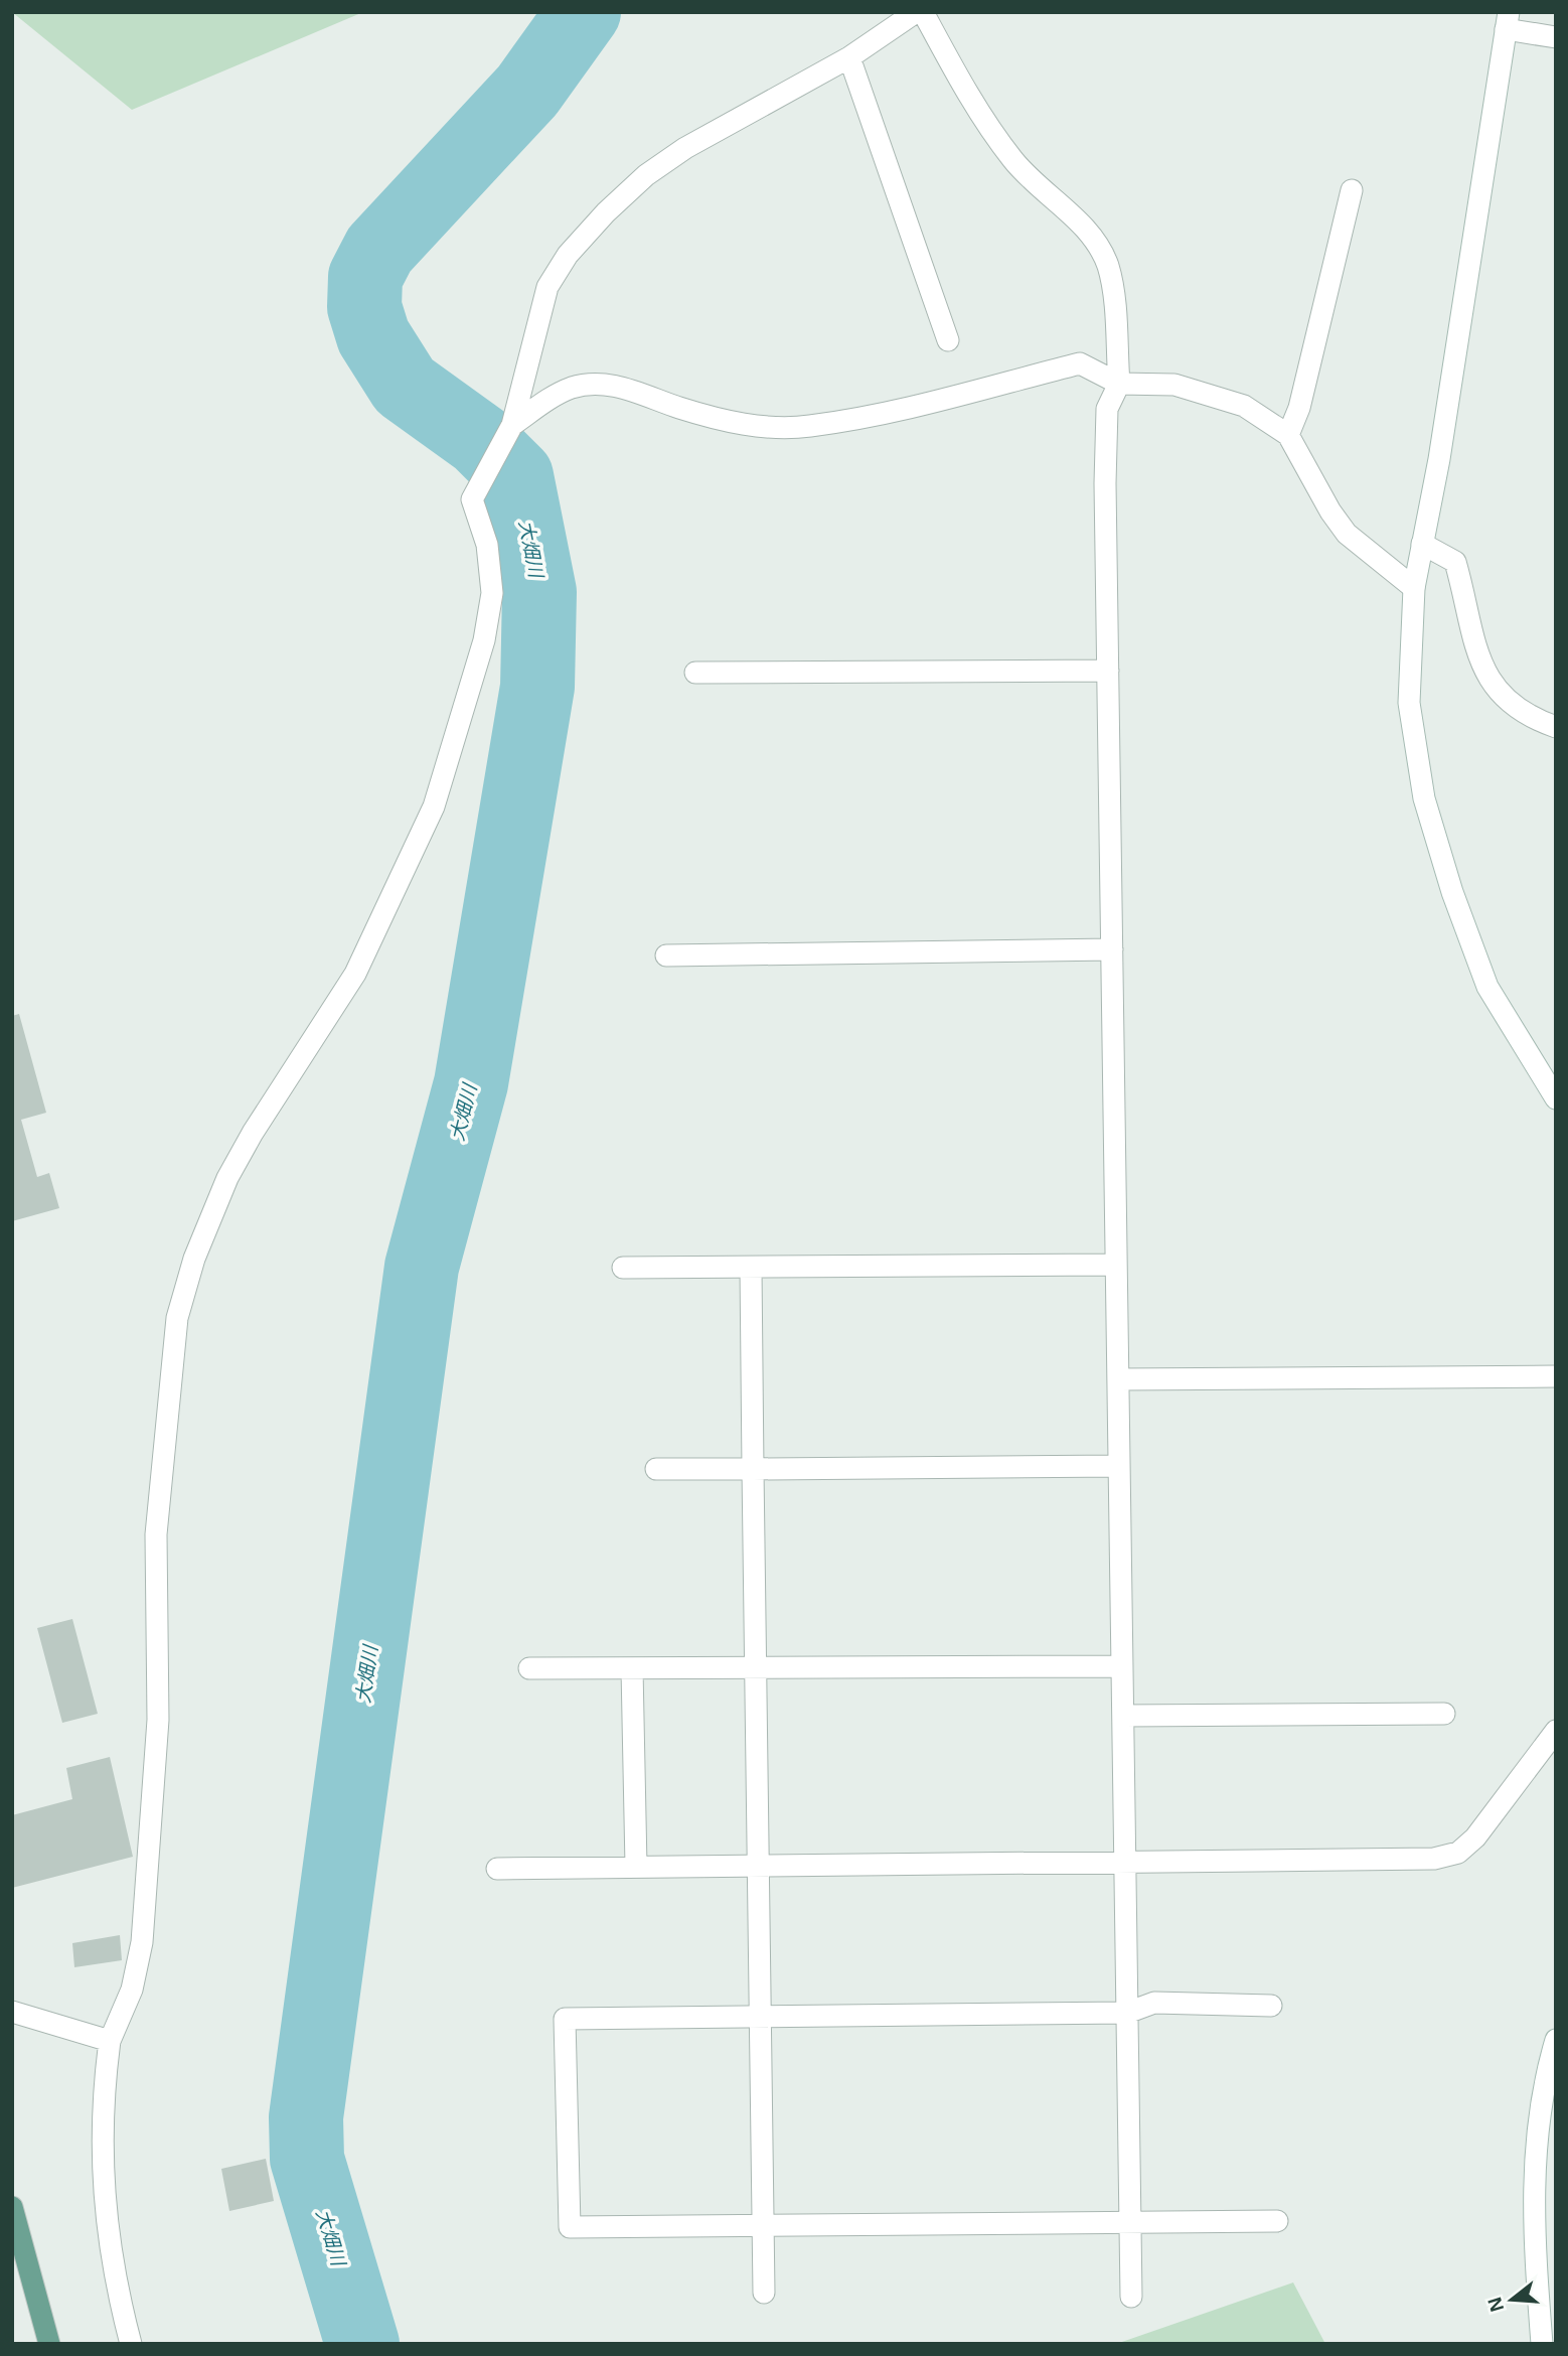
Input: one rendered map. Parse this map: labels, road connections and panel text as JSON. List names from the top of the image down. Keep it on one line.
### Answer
{"water":["大畑川"],"north":"left"}
